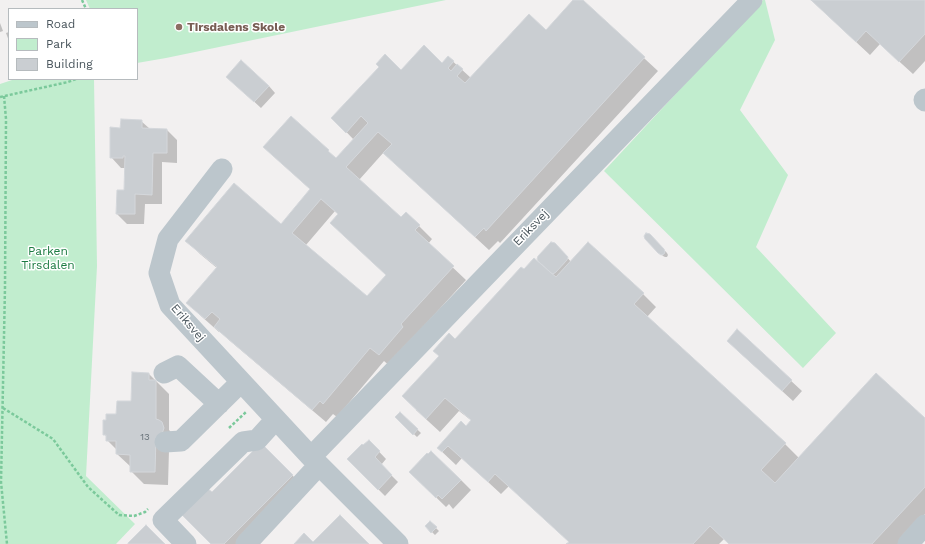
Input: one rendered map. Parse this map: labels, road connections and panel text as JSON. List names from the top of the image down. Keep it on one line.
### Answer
{"streets":{"street":["Eriksvej"]},"parks":["Parken Tirsdalen"],"places":["Tirsdalens Skole"],"house_numbers":["13"],"legend":["Road","Park","Building"]}
